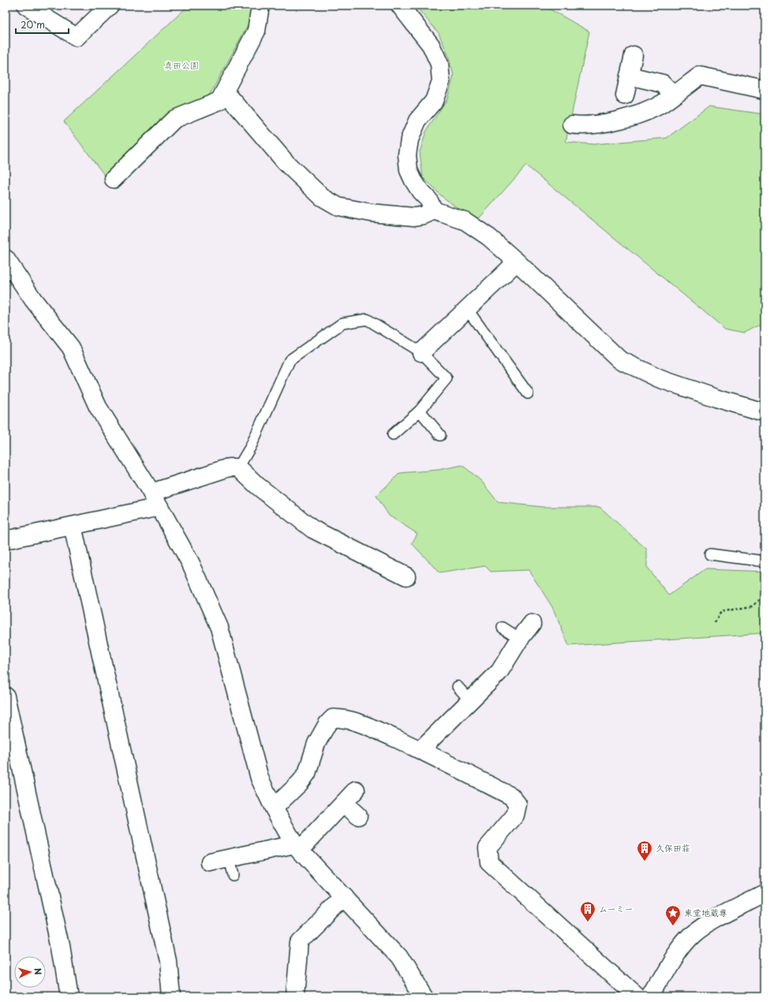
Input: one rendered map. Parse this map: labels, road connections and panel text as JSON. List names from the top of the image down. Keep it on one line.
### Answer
{"parks":["真田公園"],"places":{"building":["久保田荘","ムーミー"],"place":["東堂地蔵尊"]},"scale_bar":"20 m","north":"right"}
